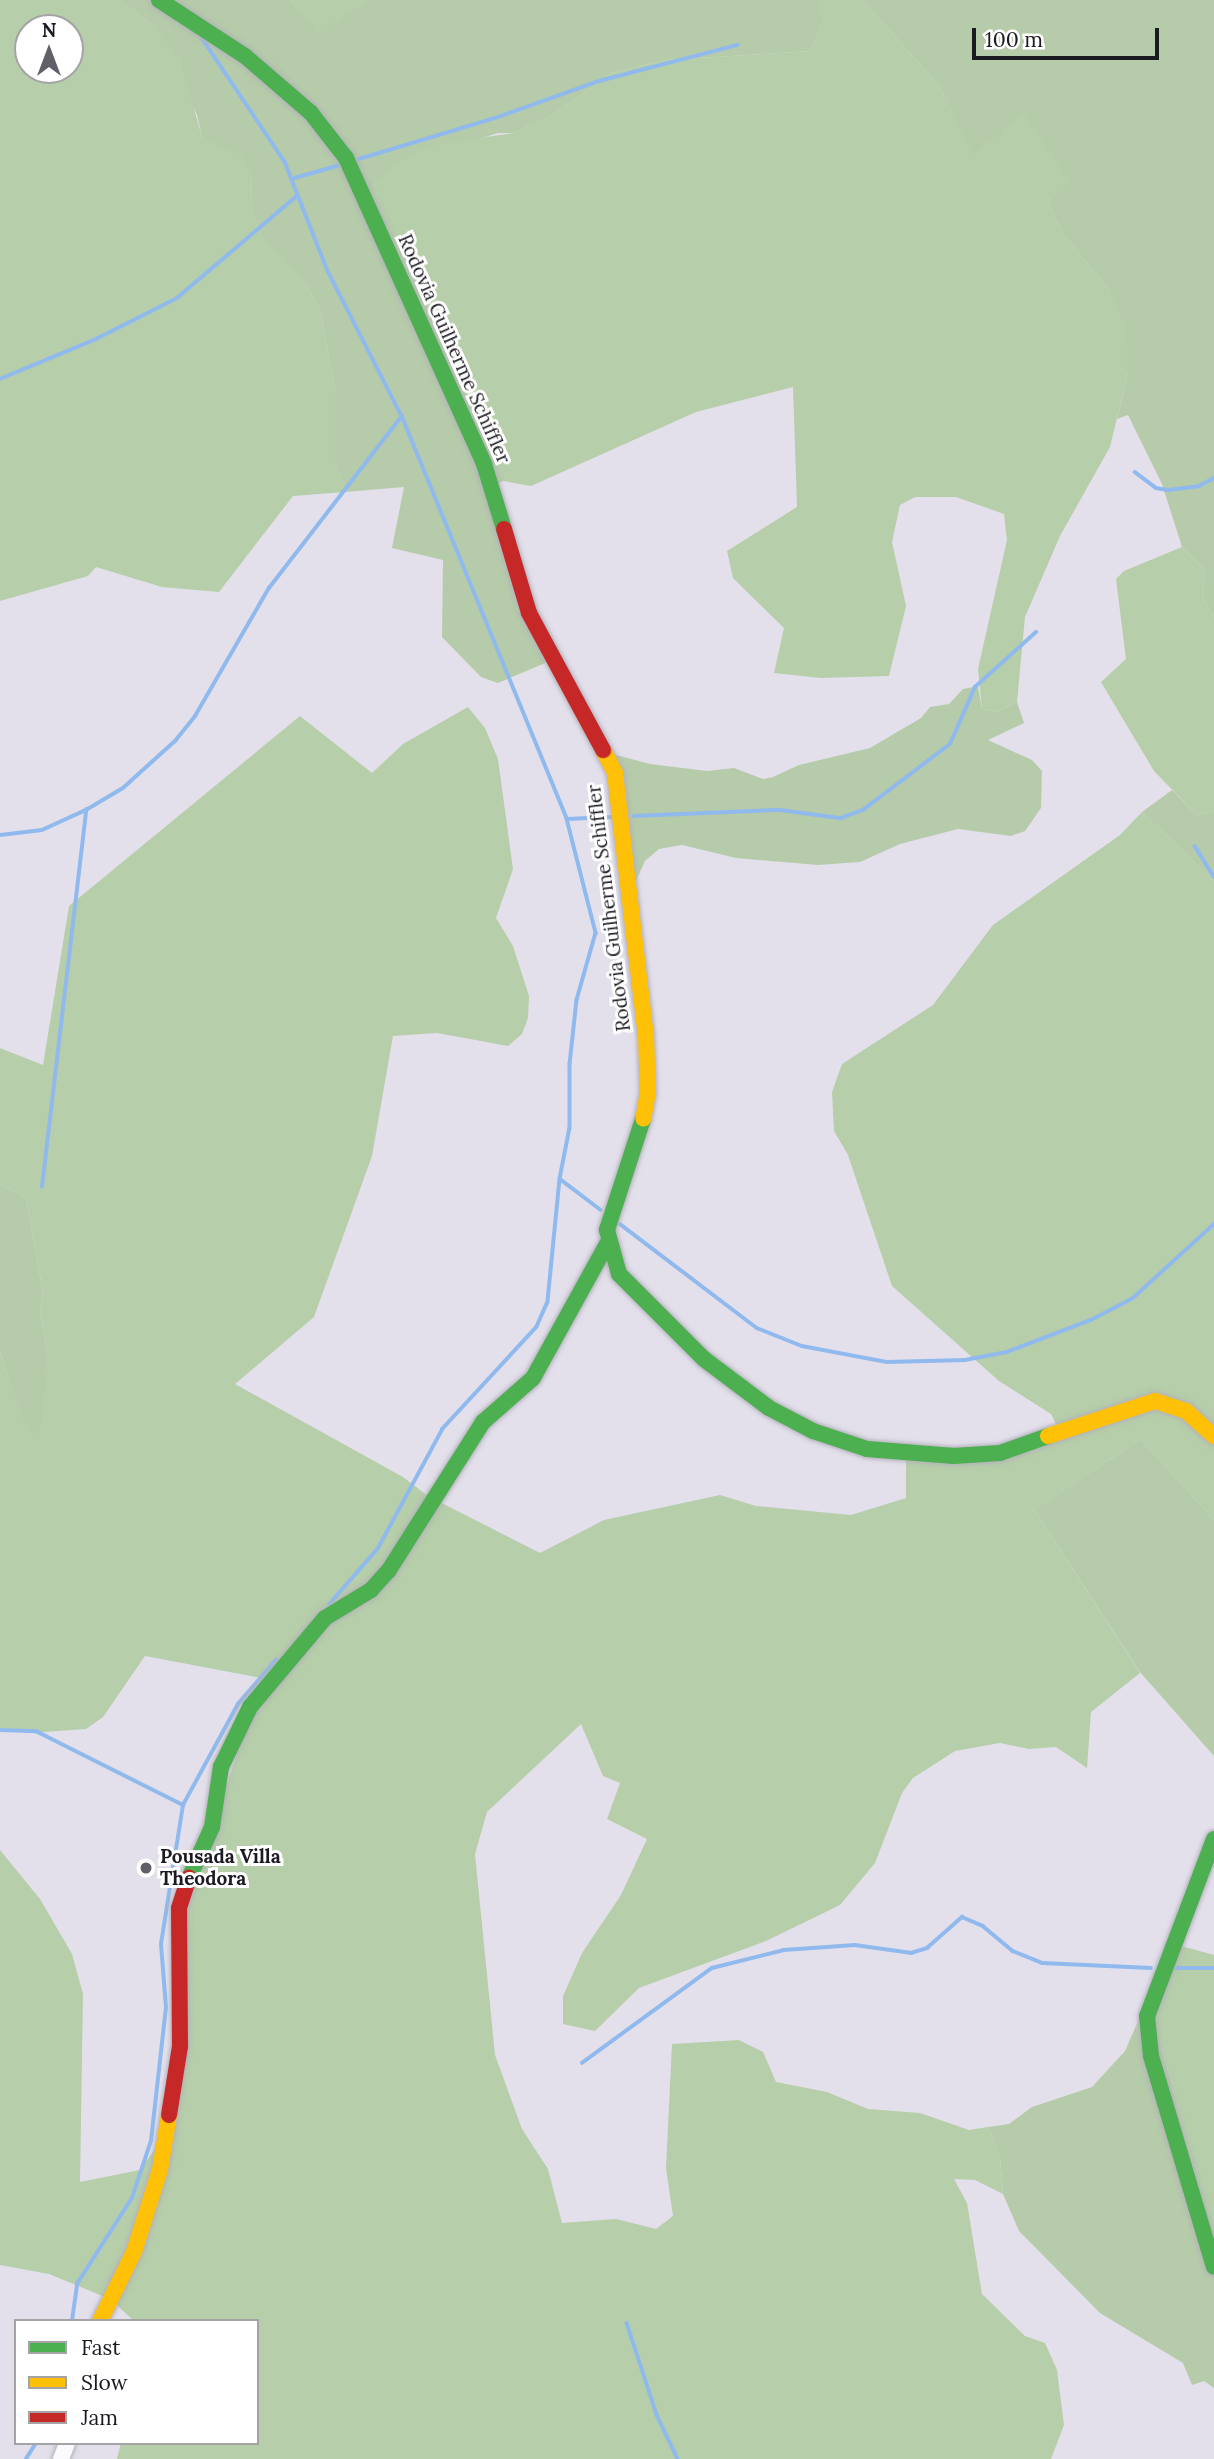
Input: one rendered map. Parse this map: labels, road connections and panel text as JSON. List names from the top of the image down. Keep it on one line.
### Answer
{"streets":{"street":["Rodovia Guilherme Schiffler"]},"places":["Pousada Villa Theodora"],"legend":["Fast","Slow","Jam"],"scale_bar":"100 m","north":"top"}
